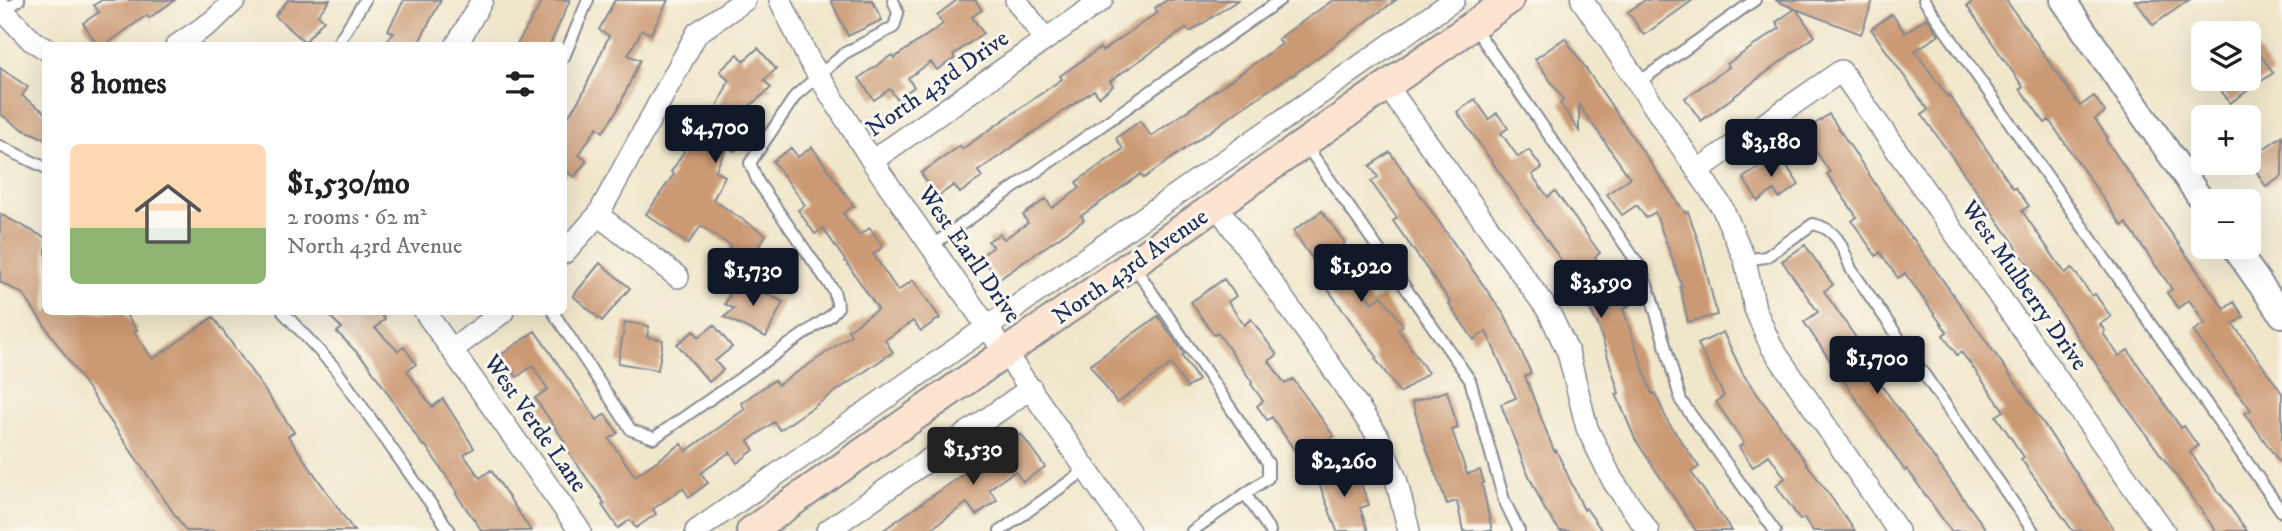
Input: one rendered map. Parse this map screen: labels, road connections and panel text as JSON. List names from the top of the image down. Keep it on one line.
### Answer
{"streets":{"main road":["North 43rd Avenue"],"street":["North 43rd Drive","West Earll Drive","West Mulberry Drive","West Verde Lane"]},"crossings":[["North 43rd Drive","West Earll Drive"],["West Earll Drive","North 43rd Avenue"]],"page":{"map_buttons":["+","−"],"heading":"8 homes","price":["$4,700","$3,180","$1,920","$1,730","$3,590","$1,700","$1,530","$2,260"],"list":[{"name":"$1,530/mo","note":"2 rooms · 62 m² · North 43rd Avenue"}]}}
